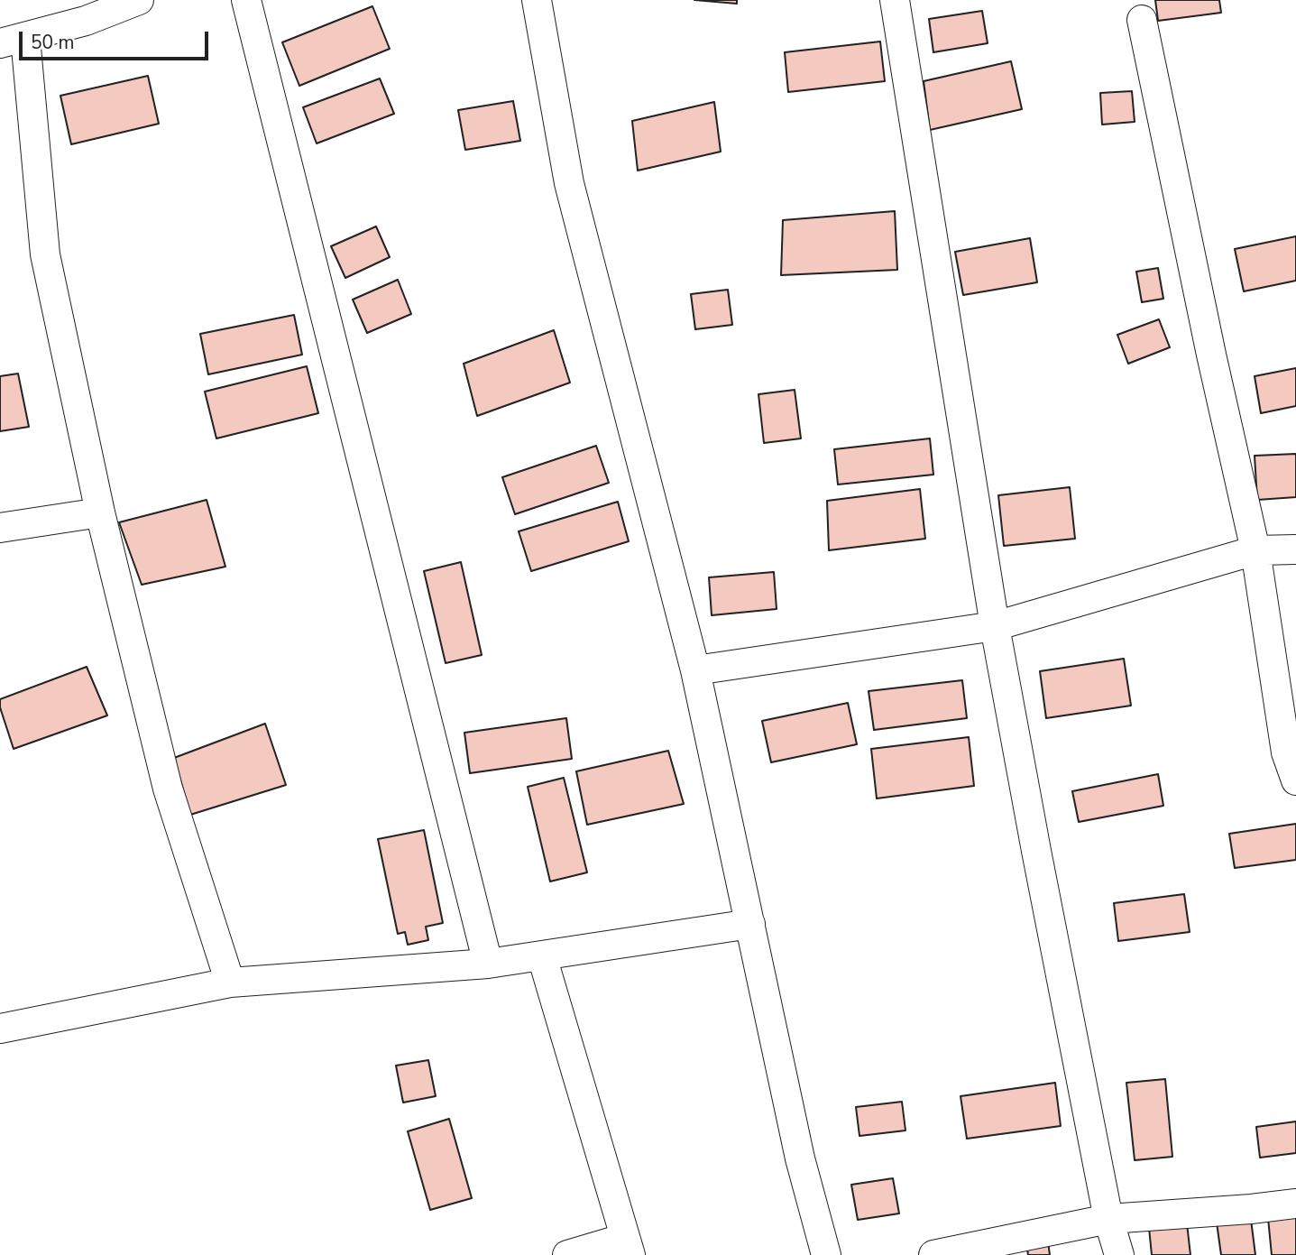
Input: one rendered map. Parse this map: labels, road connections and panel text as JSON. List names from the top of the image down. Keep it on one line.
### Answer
{"scale_bar":"50 m"}
